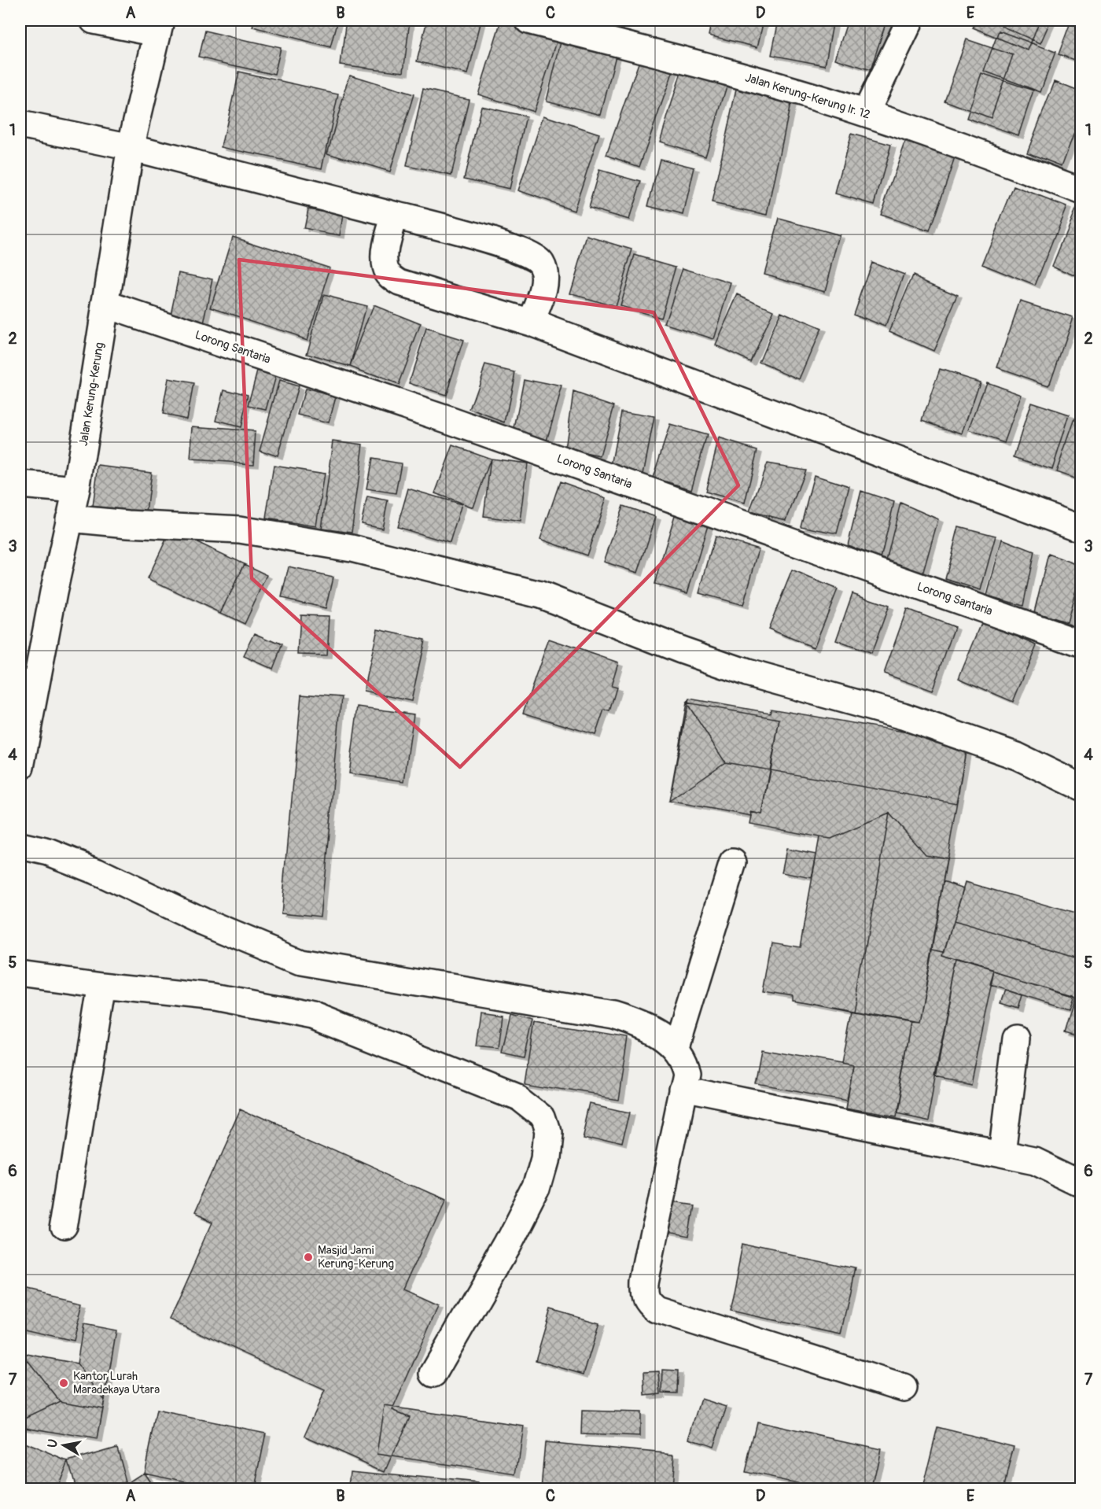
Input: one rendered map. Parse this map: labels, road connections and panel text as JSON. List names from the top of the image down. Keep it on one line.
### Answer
{"streets":{"street":["Jalan Kerung-Kerung lr. 12","Lorong Santaria","Jalan Kerung-Kerung"]},"crossings":[["Lorong Santaria","Jalan Kerung-Kerung"]],"places":["Masjid Jami Kerung-Kerung","Kantor Lurah Maradekaya Utara"],"north":"left","grid":{"columns":["A","B","C","D","E"],"rows":["1","2","3","4","5","6","7"]}}
